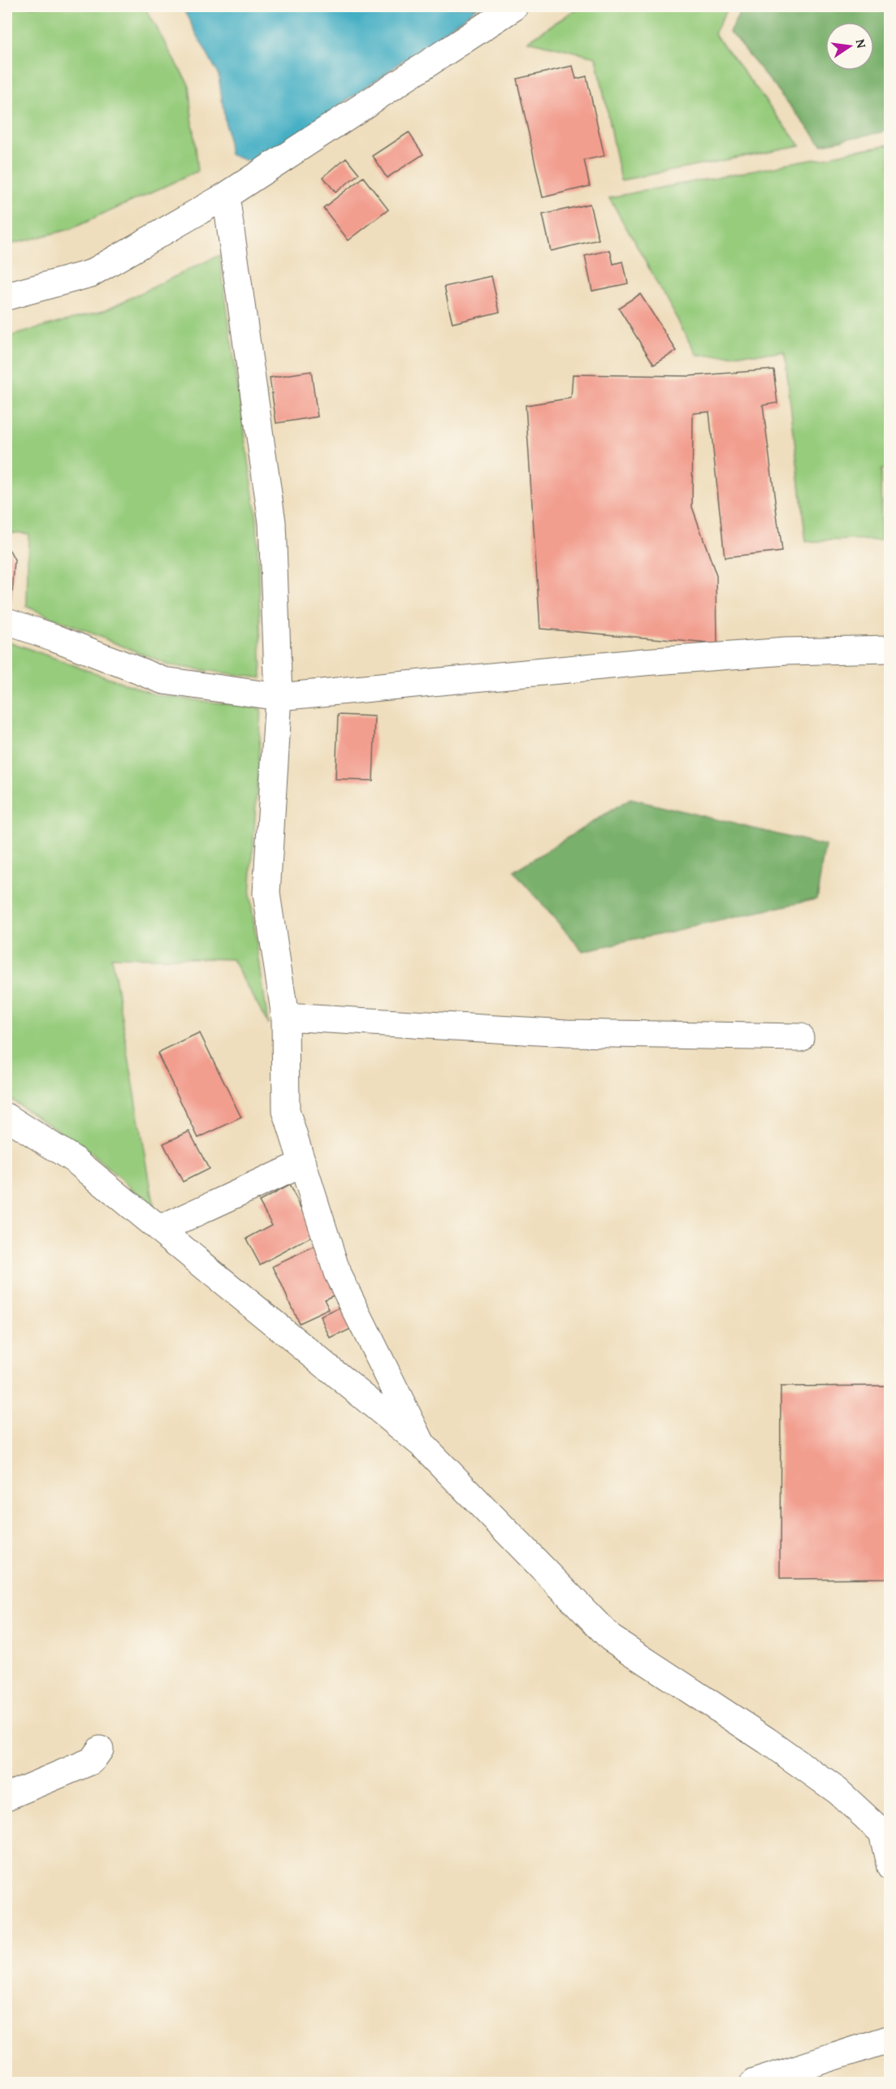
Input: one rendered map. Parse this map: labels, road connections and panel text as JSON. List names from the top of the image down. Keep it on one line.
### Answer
{"north":"right"}
